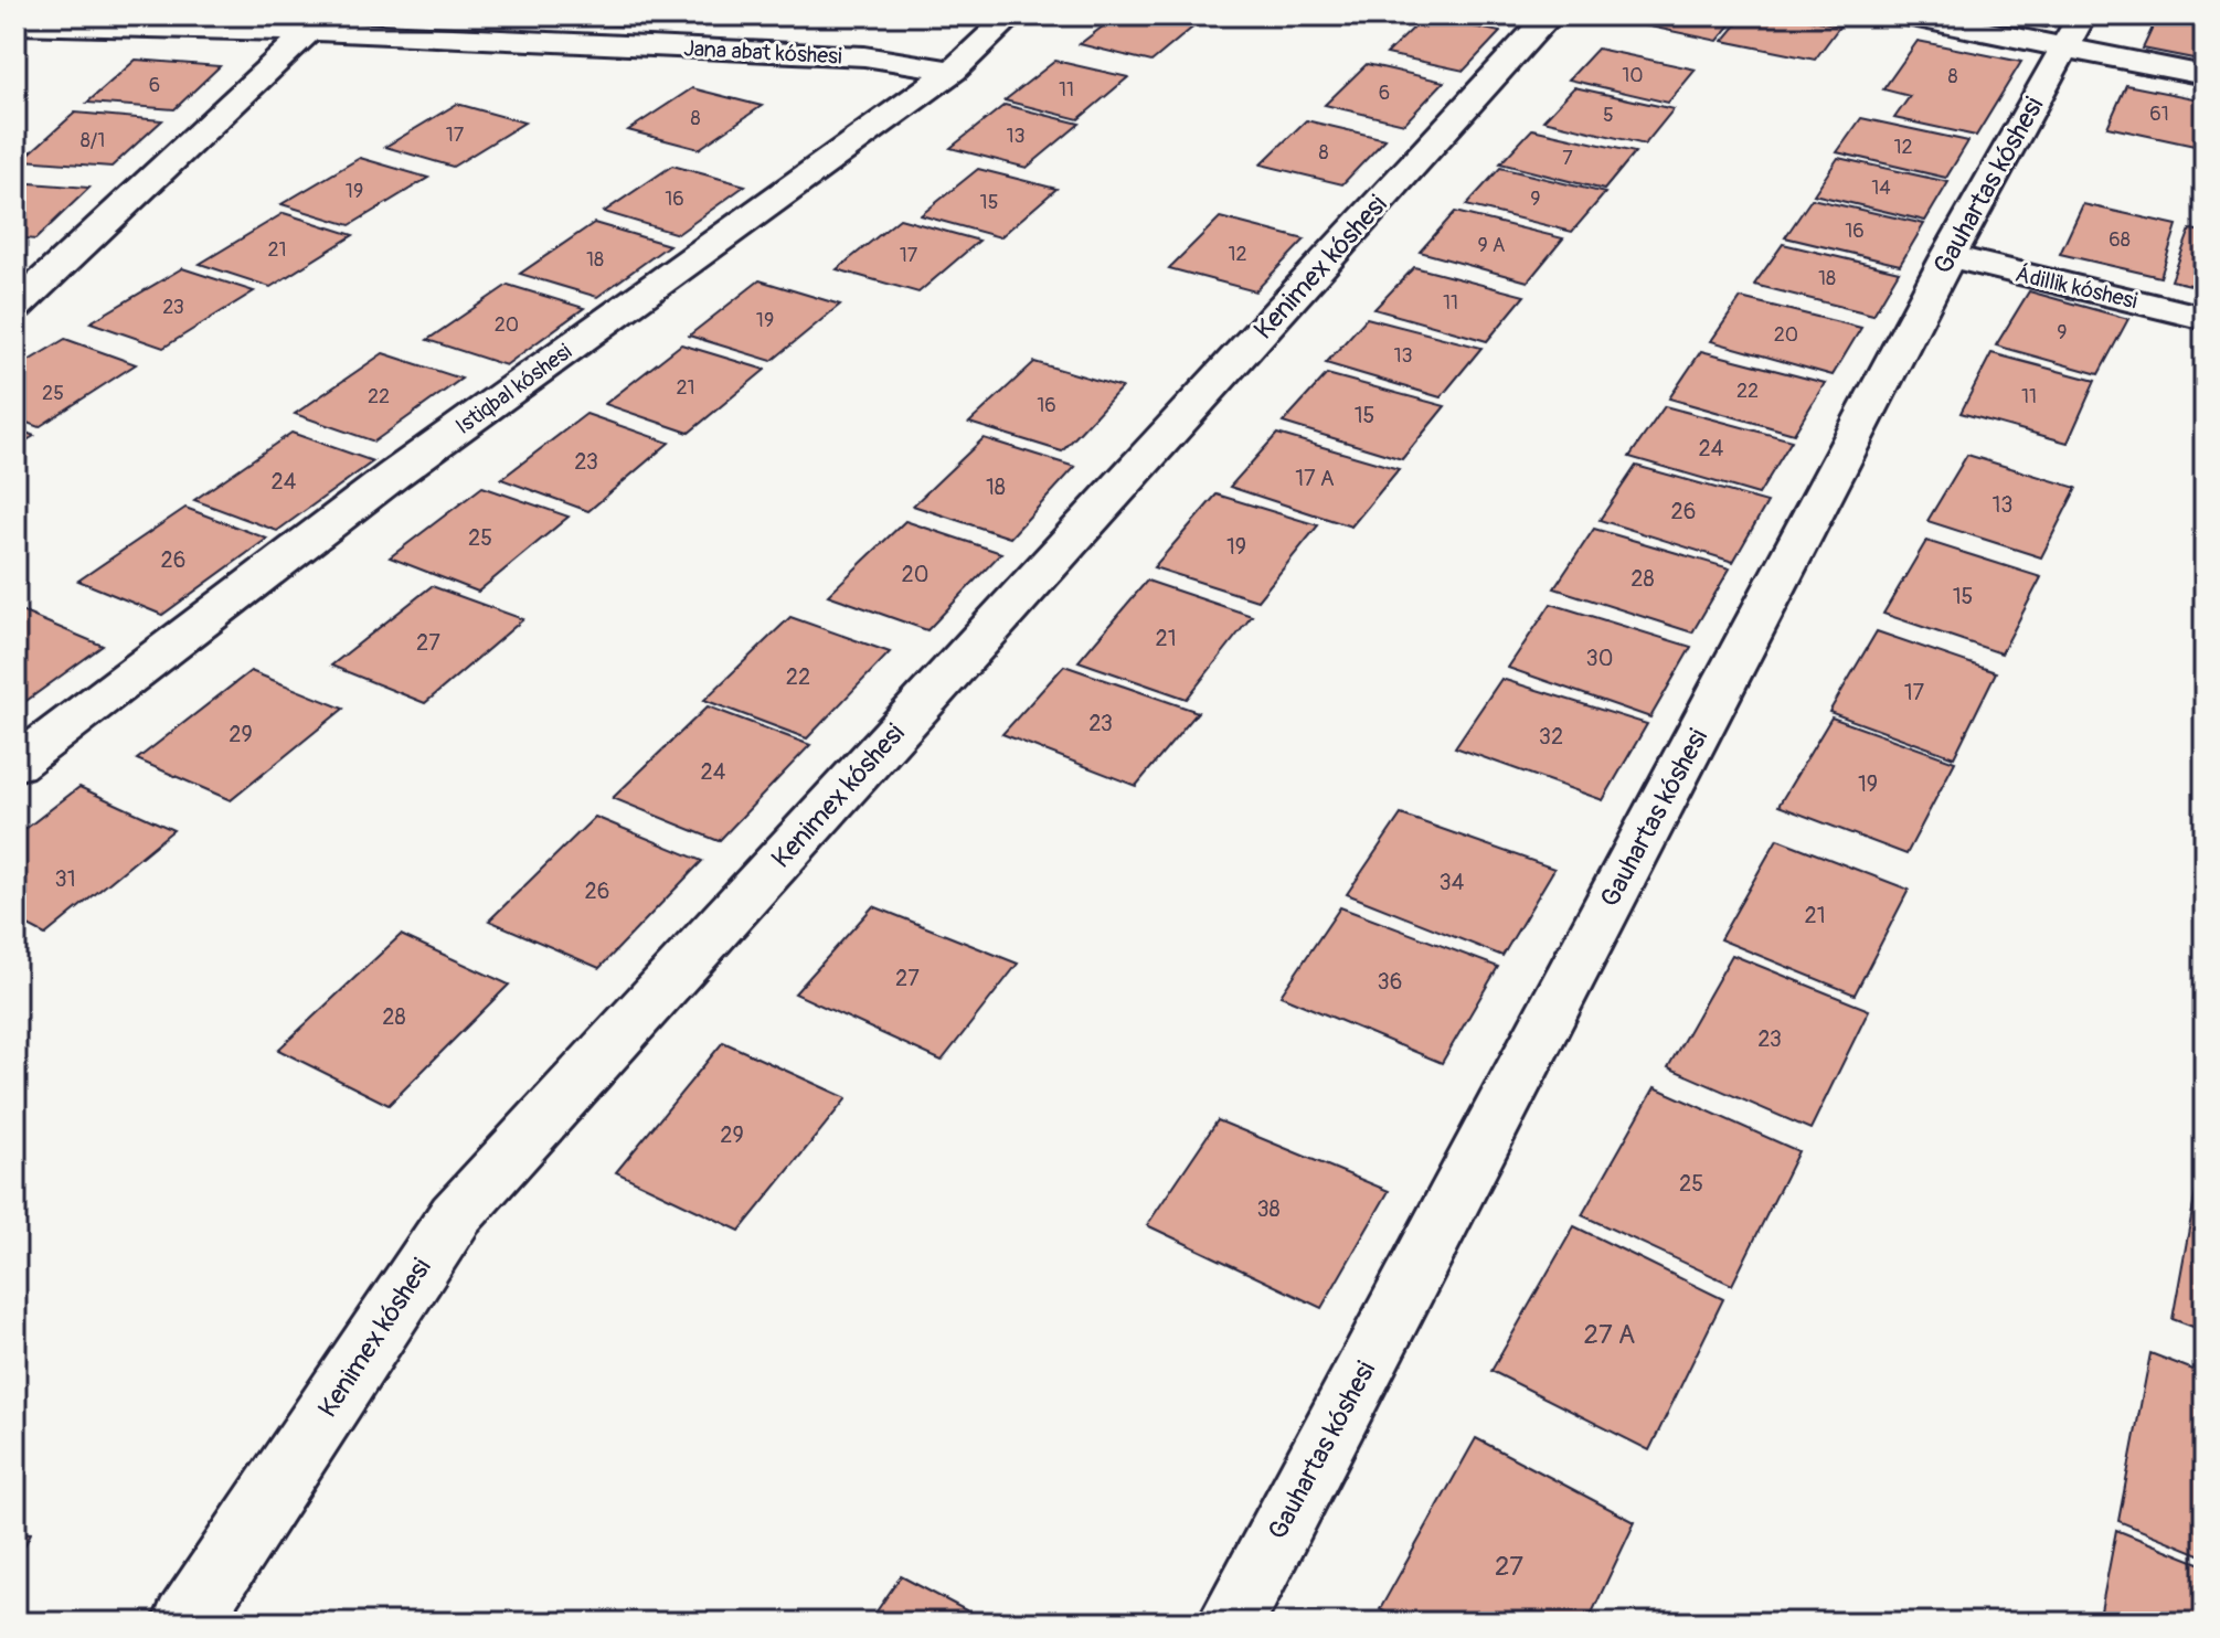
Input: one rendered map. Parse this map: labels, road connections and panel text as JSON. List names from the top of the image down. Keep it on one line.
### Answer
{"streets":{"street":["Jana abat kóshesi","Gauhartas kóshesi","Kenimex kóshesi","Ádillik kóshesi","Istiqbal kóshesi"]},"crossings":[["Jana abat kóshesi","Istiqbal kóshesi"],["Gauhartas kóshesi","Ádillik kóshesi"]],"house_numbers":["10","8","6","11","6","61","5","8","17","13","8/1","12","8","7","14","19","16","9","15","16","68","9 А","21","12","17","18","18","11","23","19","20","9","20","13","21","22","25","22","11","16","15","24","23","17 А","24","18","13","26","25","19","26","20","28","15","21","27","30","22","17","23","29","32","24","19","31","34","26","21","27","36","28","23","29","25","38","27 А","27"]}
